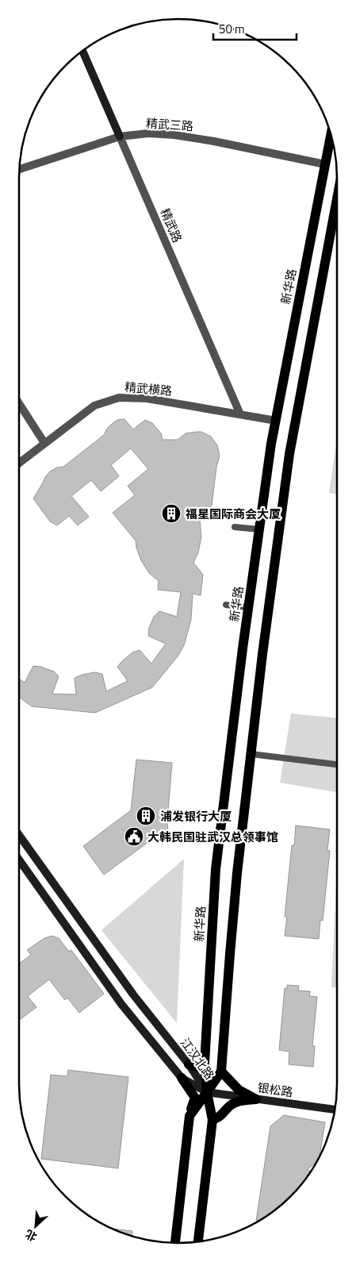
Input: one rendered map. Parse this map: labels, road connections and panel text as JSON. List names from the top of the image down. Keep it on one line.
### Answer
{"streets":{"main road":["精武路","新华路","江汉北路","银松路"],"street":["精武三路","精武横路"]},"crossings":[["精武三路","精武路"],["精武三路","新华路"],["精武路","精武横路"],["新华路","精武横路"],["新华路","江汉北路"],["新华路","银松路"],["江汉北路","银松路"]],"places":{"building":["福星国际商会大厦","浦发银行大厦"],"public building":["大韩民国驻武汉总领事馆"]},"scale_bar":"50 m","north":"bottom left"}
